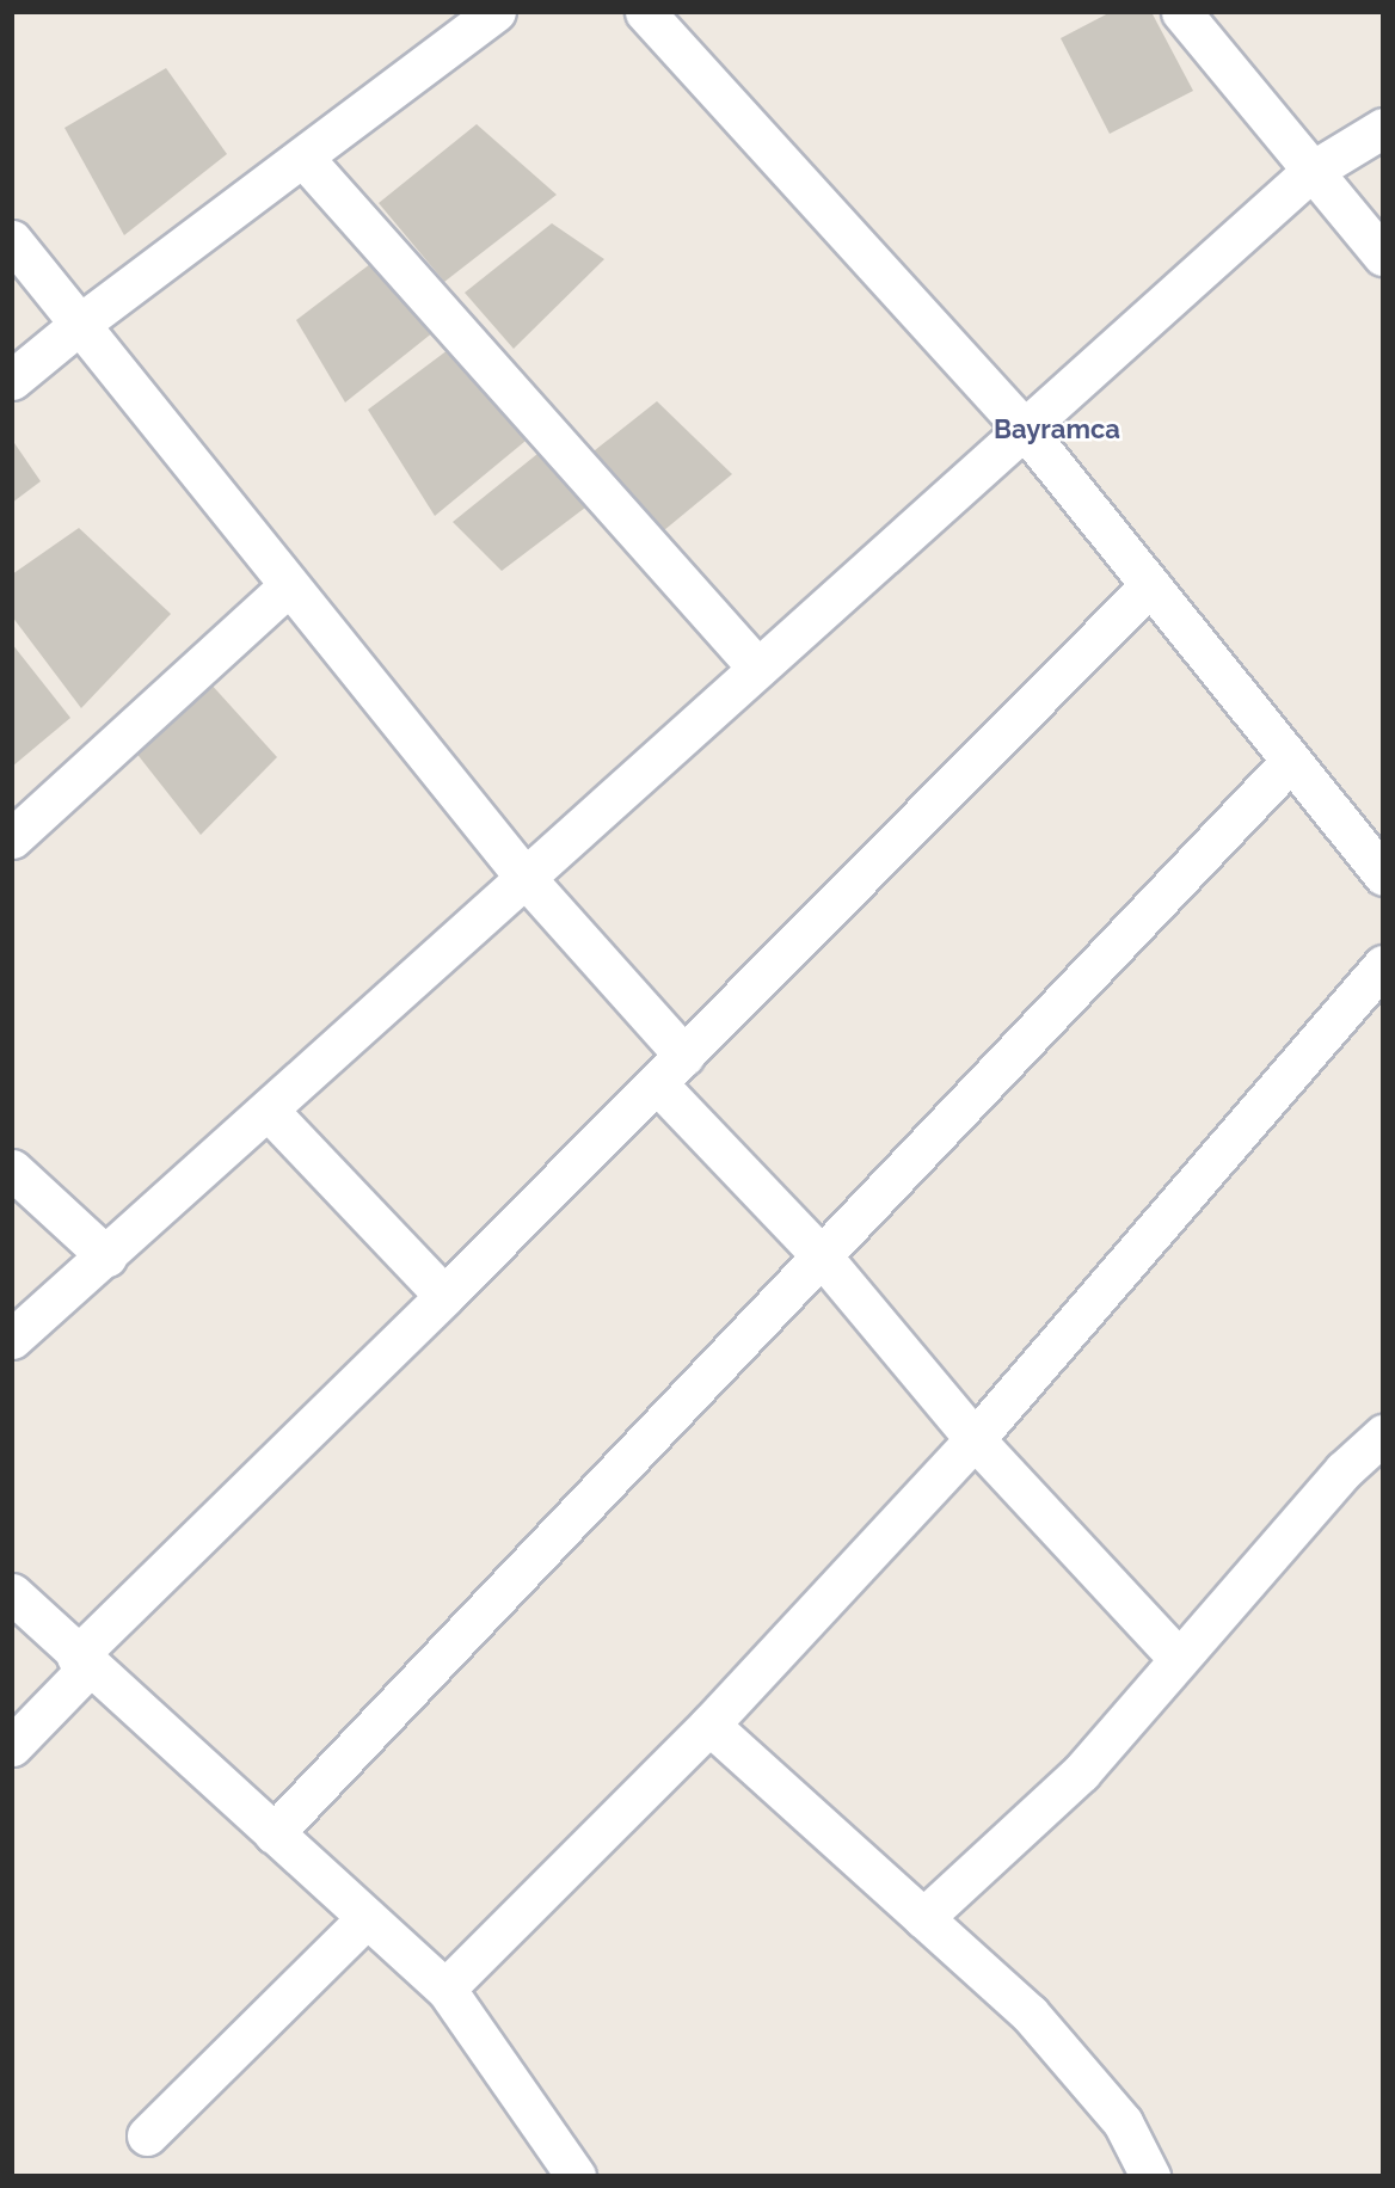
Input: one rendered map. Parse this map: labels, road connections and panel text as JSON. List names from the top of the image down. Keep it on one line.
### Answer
{"districts":["Bayramca"]}
